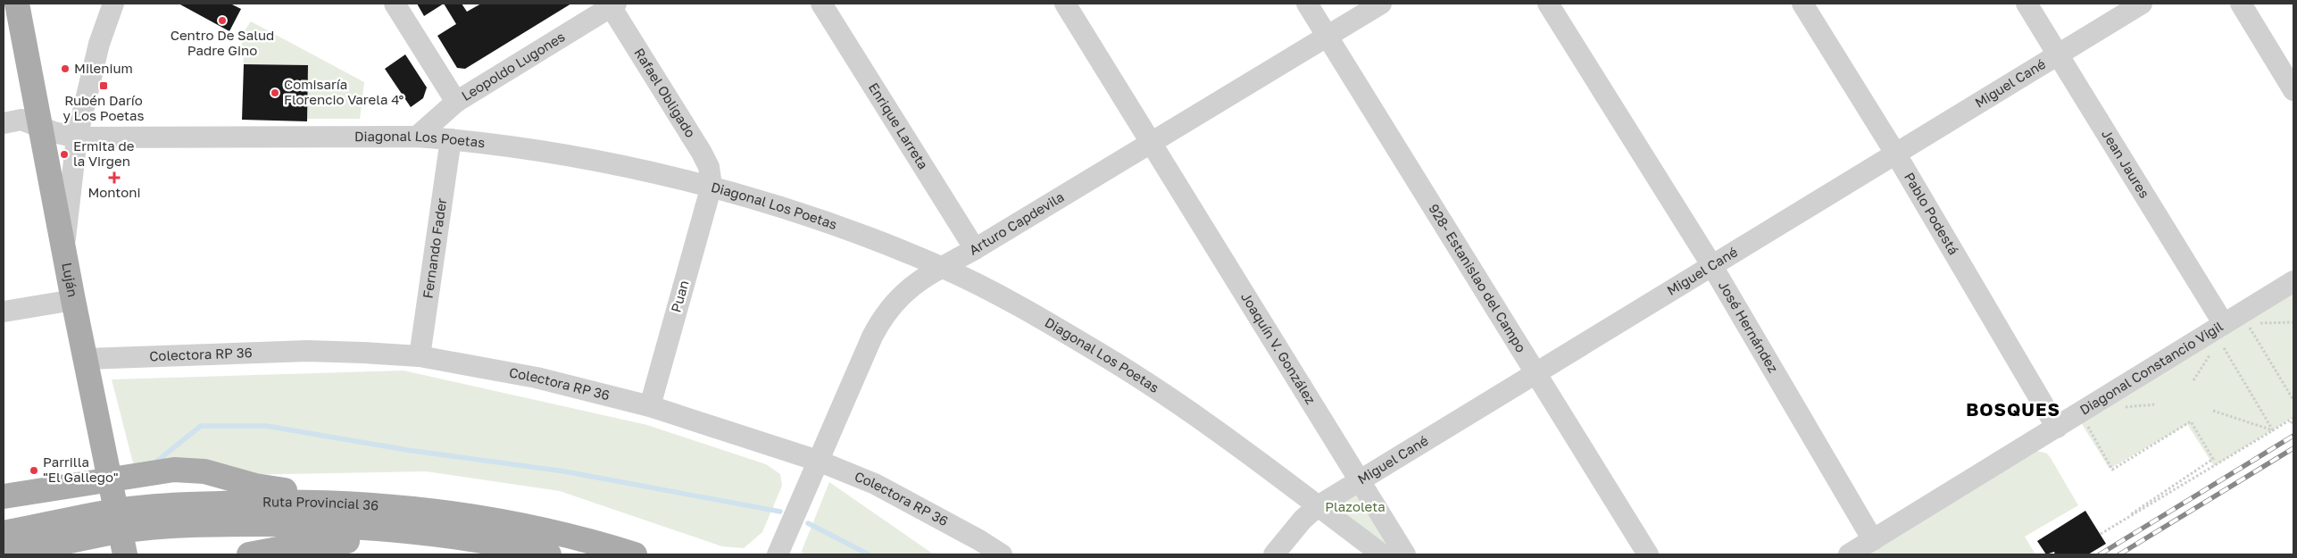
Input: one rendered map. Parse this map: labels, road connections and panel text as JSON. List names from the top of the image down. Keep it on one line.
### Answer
{"streets":{"main road":["Luján","Ruta Provincial 36"],"street":["Leopoldo Lugones","Miguel Cané","Rafael Obligado","Enrique Larreta","Diagonal Los Poetas","Jean Jaures","Pablo Podestá","Arturo Capdevila","Fernando Fader","928- Estanislao del Campo","Puan","José Hernández","Joaquín V. González","Colectora RP 36","Diagonal Constancio Vigil"]},"crossings":[["Leopoldo Lugones","Rafael Obligado"],["Leopoldo Lugones","Diagonal Los Poetas"],["Miguel Cané","Diagonal Los Poetas"],["Miguel Cané","Jean Jaures"],["Miguel Cané","Pablo Podestá"],["Miguel Cané","928- Estanislao del Campo"],["Miguel Cané","José Hernández"],["Miguel Cané","Joaquín V. González"],["Rafael Obligado","Diagonal Los Poetas"],["Rafael Obligado","Puan"],["Enrique Larreta","Arturo Capdevila"],["Diagonal Los Poetas","Arturo Capdevila"],["Diagonal Los Poetas","Fernando Fader"],["Diagonal Los Poetas","Luján"],["Diagonal Los Poetas","Puan"],["Jean Jaures","Diagonal Constancio Vigil"],["Pablo Podestá","Diagonal Constancio Vigil"],["Arturo Capdevila","928- Estanislao del Campo"],["Arturo Capdevila","Joaquín V. González"],["Arturo Capdevila","Colectora RP 36"],["Fernando Fader","Colectora RP 36"],["Luján","Colectora RP 36"],["Luján","Ruta Provincial 36"],["Puan","Colectora RP 36"],["José Hernández","Diagonal Constancio Vigil"]],"districts":["BOSQUES"],"parks":["Plazoleta"],"places":{"other":["Centro De Salud Padre Gino","Milenium","Comisaría Florencio Varela 4°","Ermita de la Virgen","Parrilla \"El Gallego\""],"transit":["Rubén Darío y Los Poetas"],"health":["Montoni"]}}
